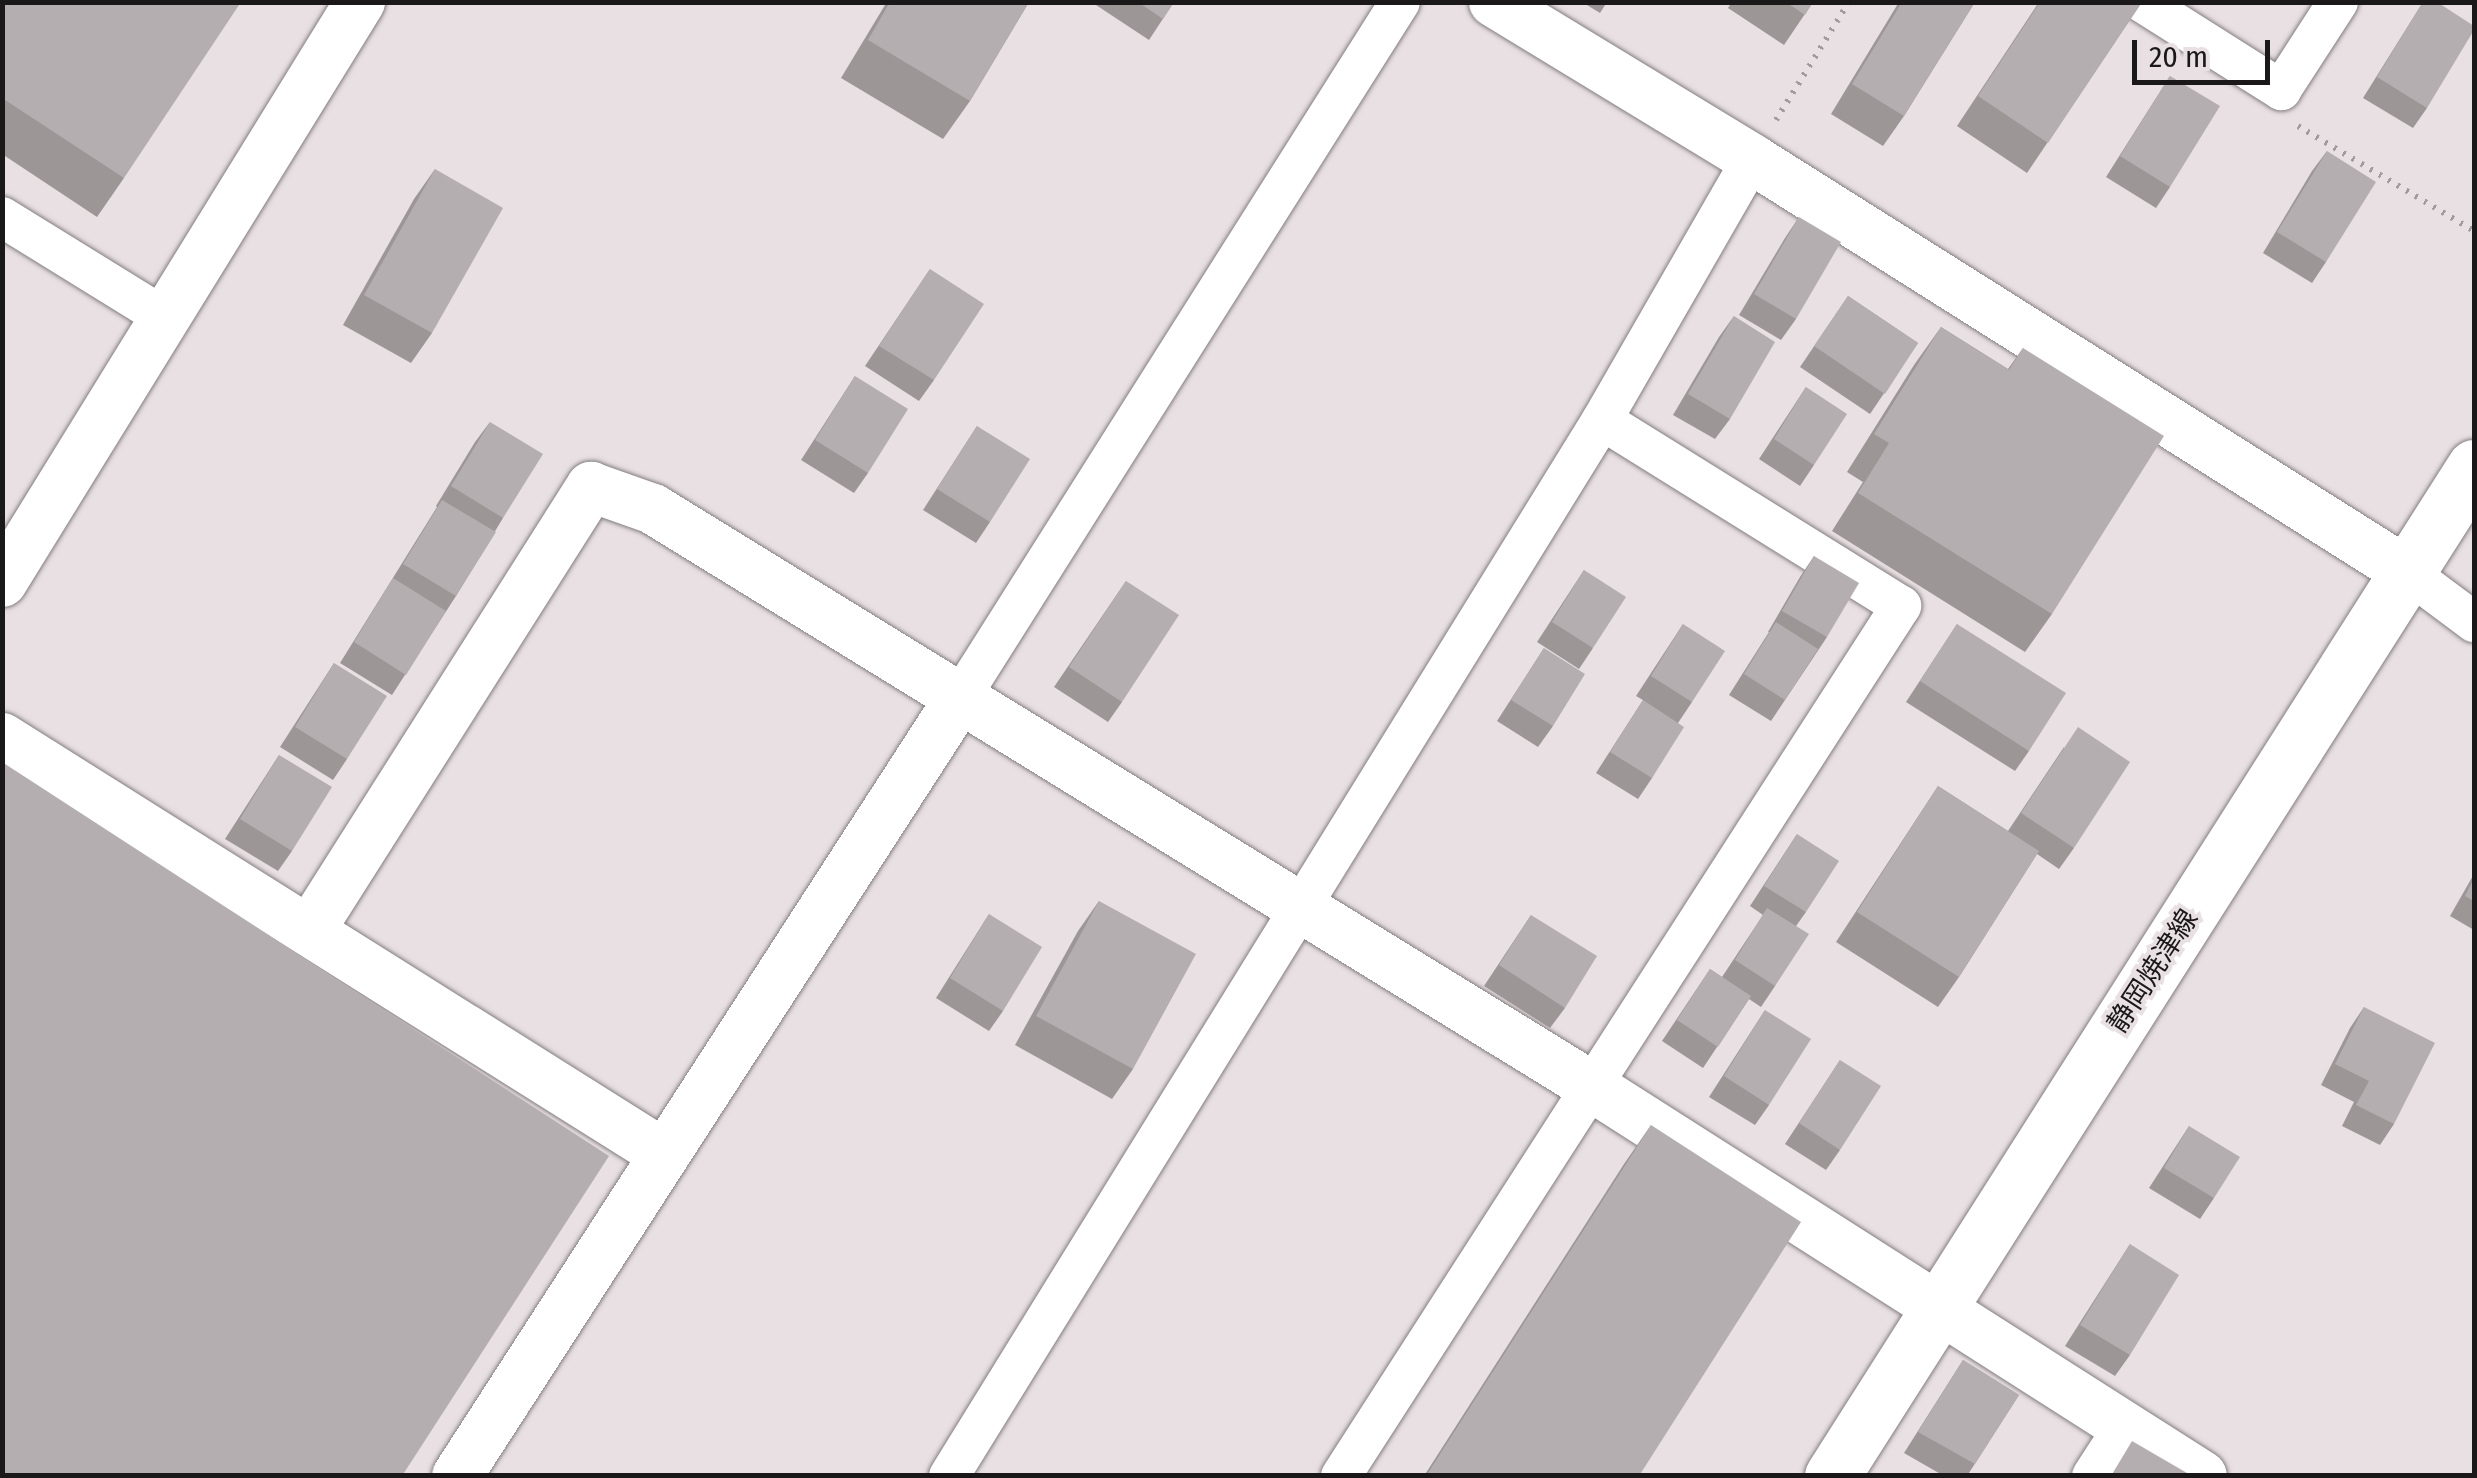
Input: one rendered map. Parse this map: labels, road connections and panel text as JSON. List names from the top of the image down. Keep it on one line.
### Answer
{"streets":{"main road":["静岡焼津線"]},"scale_bar":"20 m"}
